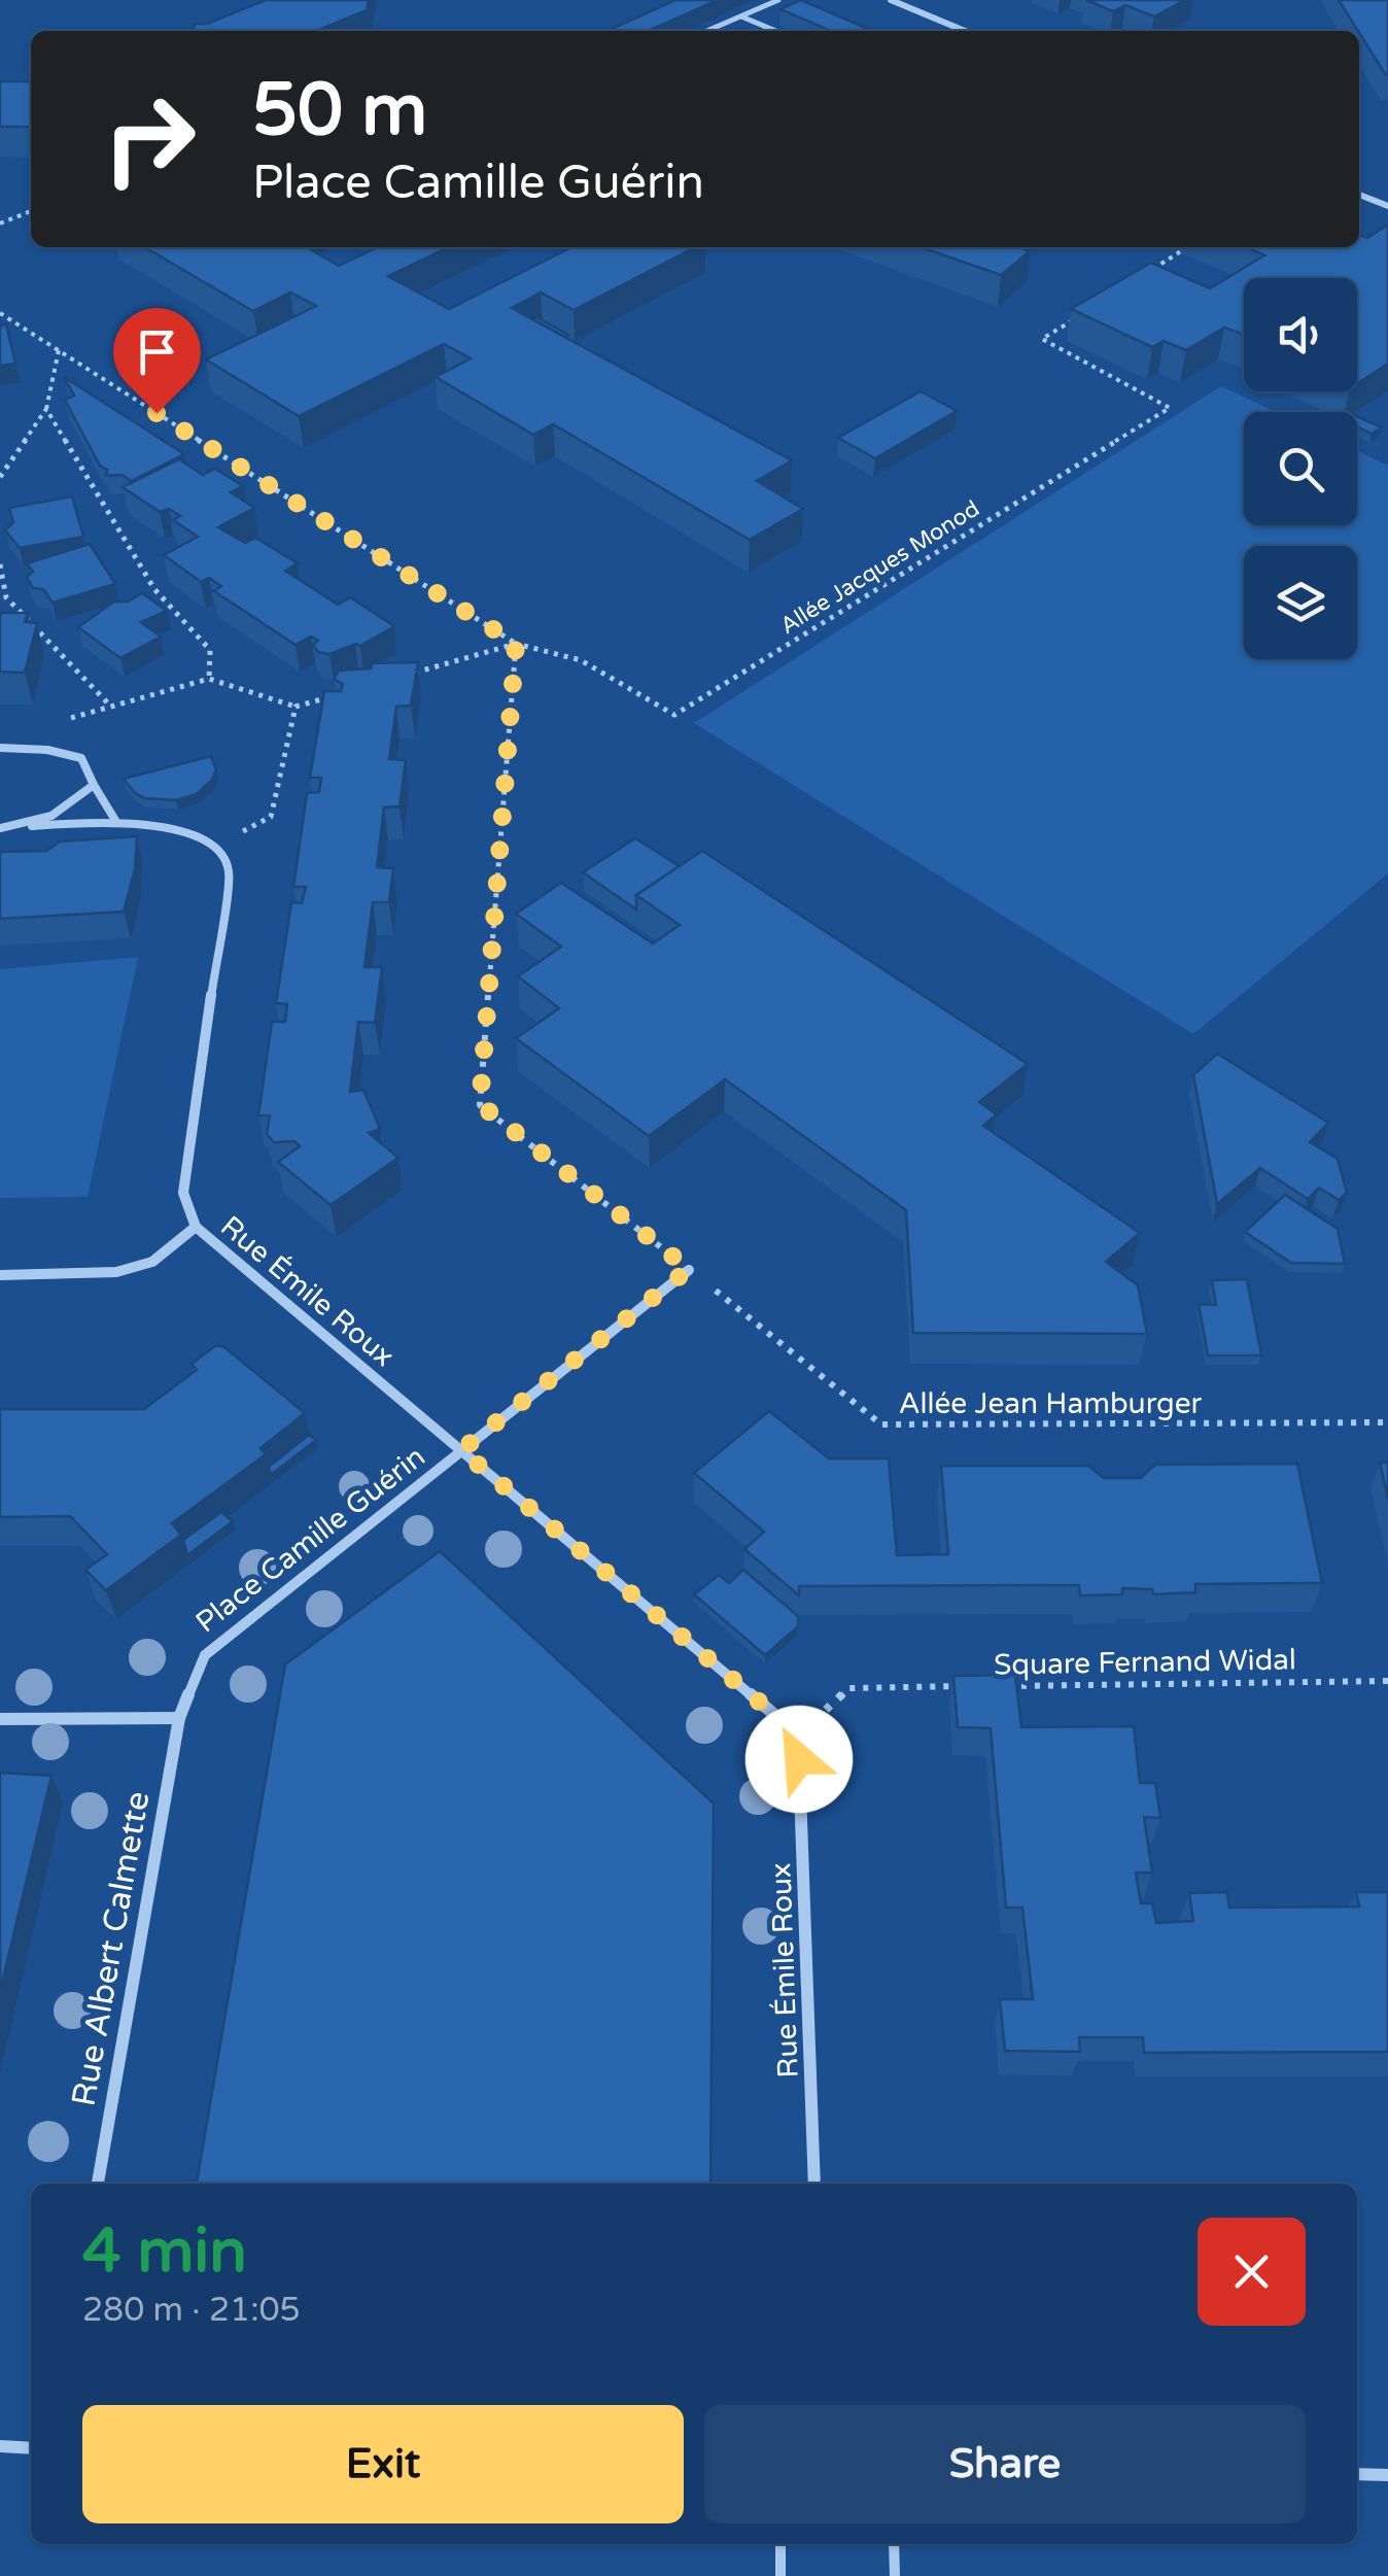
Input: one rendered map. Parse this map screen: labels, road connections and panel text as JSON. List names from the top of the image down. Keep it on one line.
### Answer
{"streets":{"street":["Rue Émile Roux","Place Camille Guérin","Rue Albert Calmette"],"path":["Allée Jacques Monod","Allée Jean Hamburger","Square Fernand Widal"]},"crossings":[["Allée Jacques Monod","Allée Jean Hamburger"],["Rue Émile Roux","Place Camille Guérin"],["Rue Émile Roux","Square Fernand Widal"],["Allée Jean Hamburger","Place Camille Guérin"],["Place Camille Guérin","Rue Albert Calmette"]],"page":{"turn":["50 m","Place Camille Guérin"],"heading":["4 min","280 m · 21:05"],"buttons":["Exit","Share"]}}
